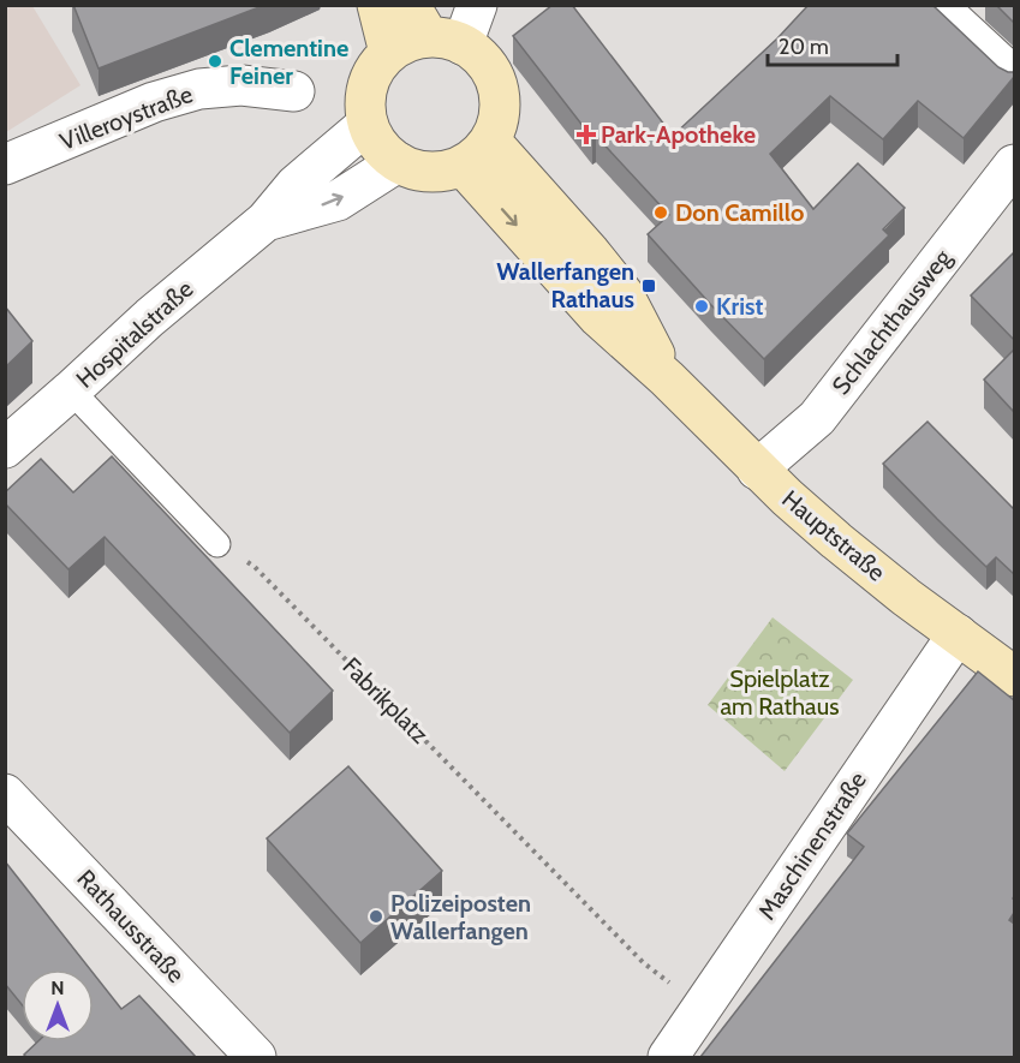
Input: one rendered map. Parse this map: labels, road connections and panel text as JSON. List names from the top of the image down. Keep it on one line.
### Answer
{"streets":{"main road":["Hauptstraße"],"street":["Villeroystraße","Schlachthausweg","Hospitalstraße","Maschinenstraße","Rathausstraße"],"path":["Fabrikplatz"]},"crossings":[["Schlachthausweg","Hauptstraße"],["Hospitalstraße","Hauptstraße"],["Hauptstraße","Maschinenstraße"],["Fabrikplatz","Maschinenstraße"]],"parks":["Spielplatz am Rathaus"],"places":{"other":["Clementine Feiner","Don Camillo","Krist","Polizeiposten Wallerfangen"],"health":["Park-Apotheke"],"transit":["Wallerfangen Rathaus"]},"scale_bar":"20 m","north":"top"}
